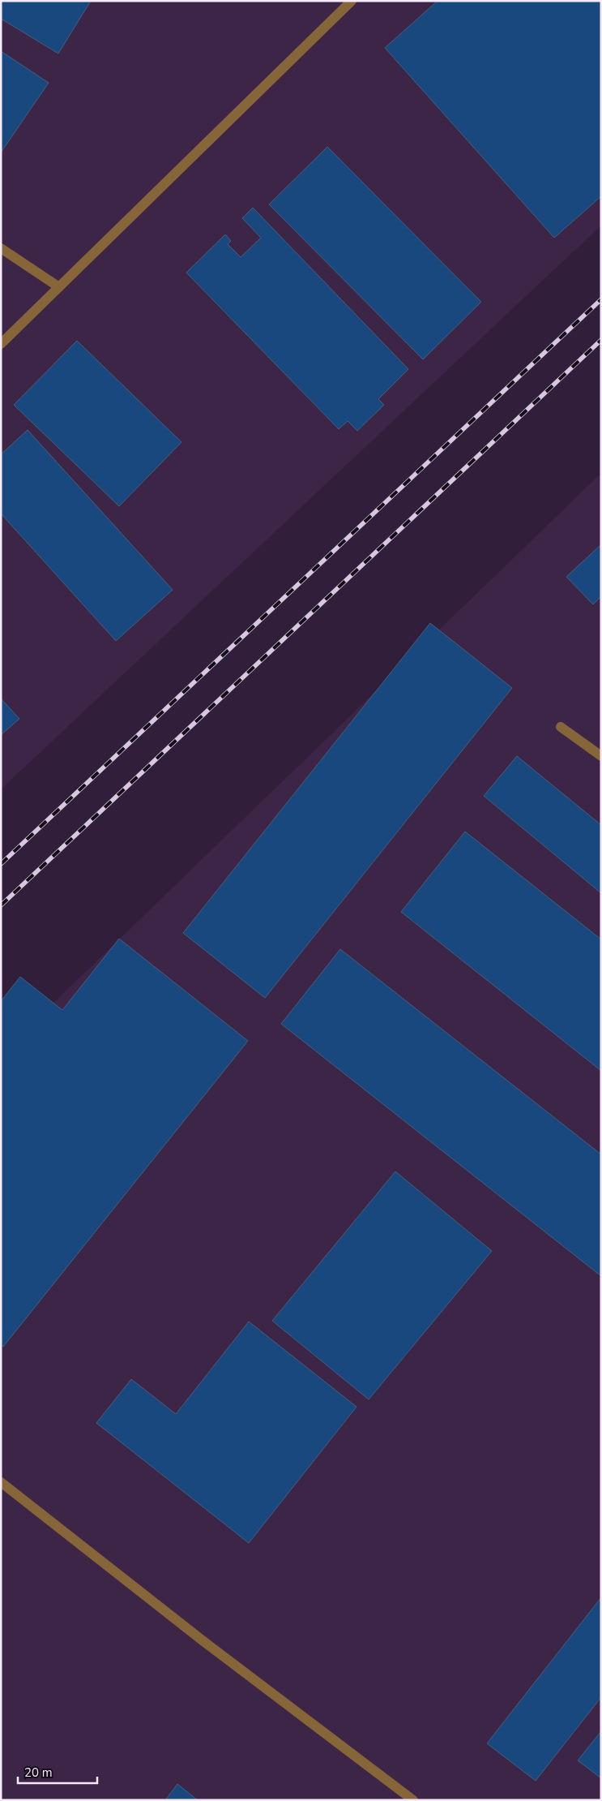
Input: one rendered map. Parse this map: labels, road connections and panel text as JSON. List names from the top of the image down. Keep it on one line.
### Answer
{"scale_bar":"20 m"}
